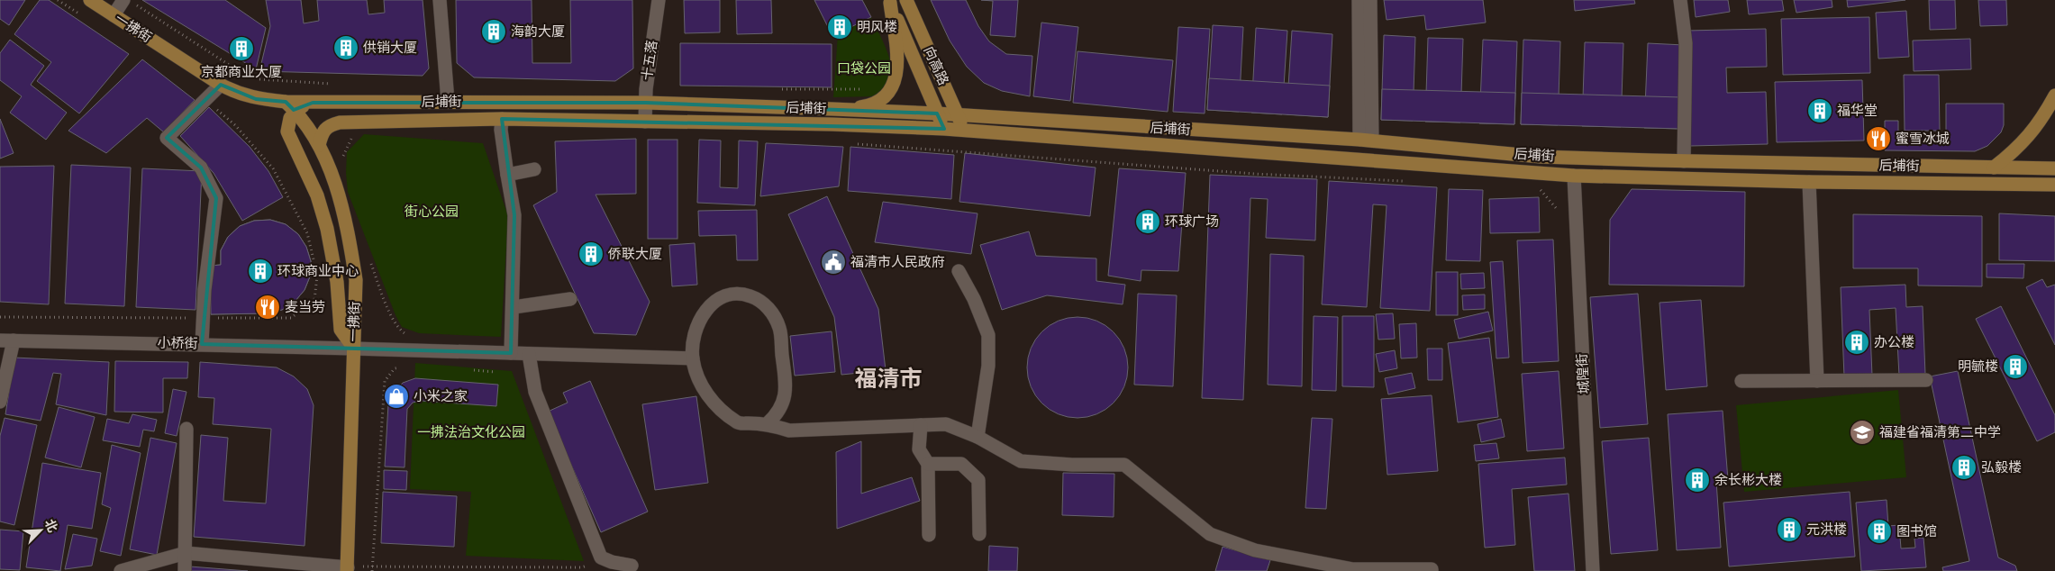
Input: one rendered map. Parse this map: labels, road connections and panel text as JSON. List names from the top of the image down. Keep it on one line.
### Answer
{"streets":{"main road":["一拂街","向高路","后埔街"],"street":["十五落","小桥街","城隍街"]},"crossings":[["一拂街","后埔街"],["一拂街","小桥街"],["十五落","后埔街"],["向高路","后埔街"],["后埔街","城隍街"]],"districts":["福清市"],"parks":["口袋公园","街心公园","一拂法治文化公园"],"places":{"building":["明风楼","海韵大厦","供销大厦","京都商业大厦","福华堂","环球广场","侨联大厦","环球商业中心","办公楼","明毓楼","弘毅楼","余长彬大楼","元洪楼","图书馆"],"restaurant":["蜜雪冰城","麦当劳"],"public building":["福清市人民政府"],"shop":["小米之家"],"school or university":["福建省福清第二中学"]},"north":"top right"}
